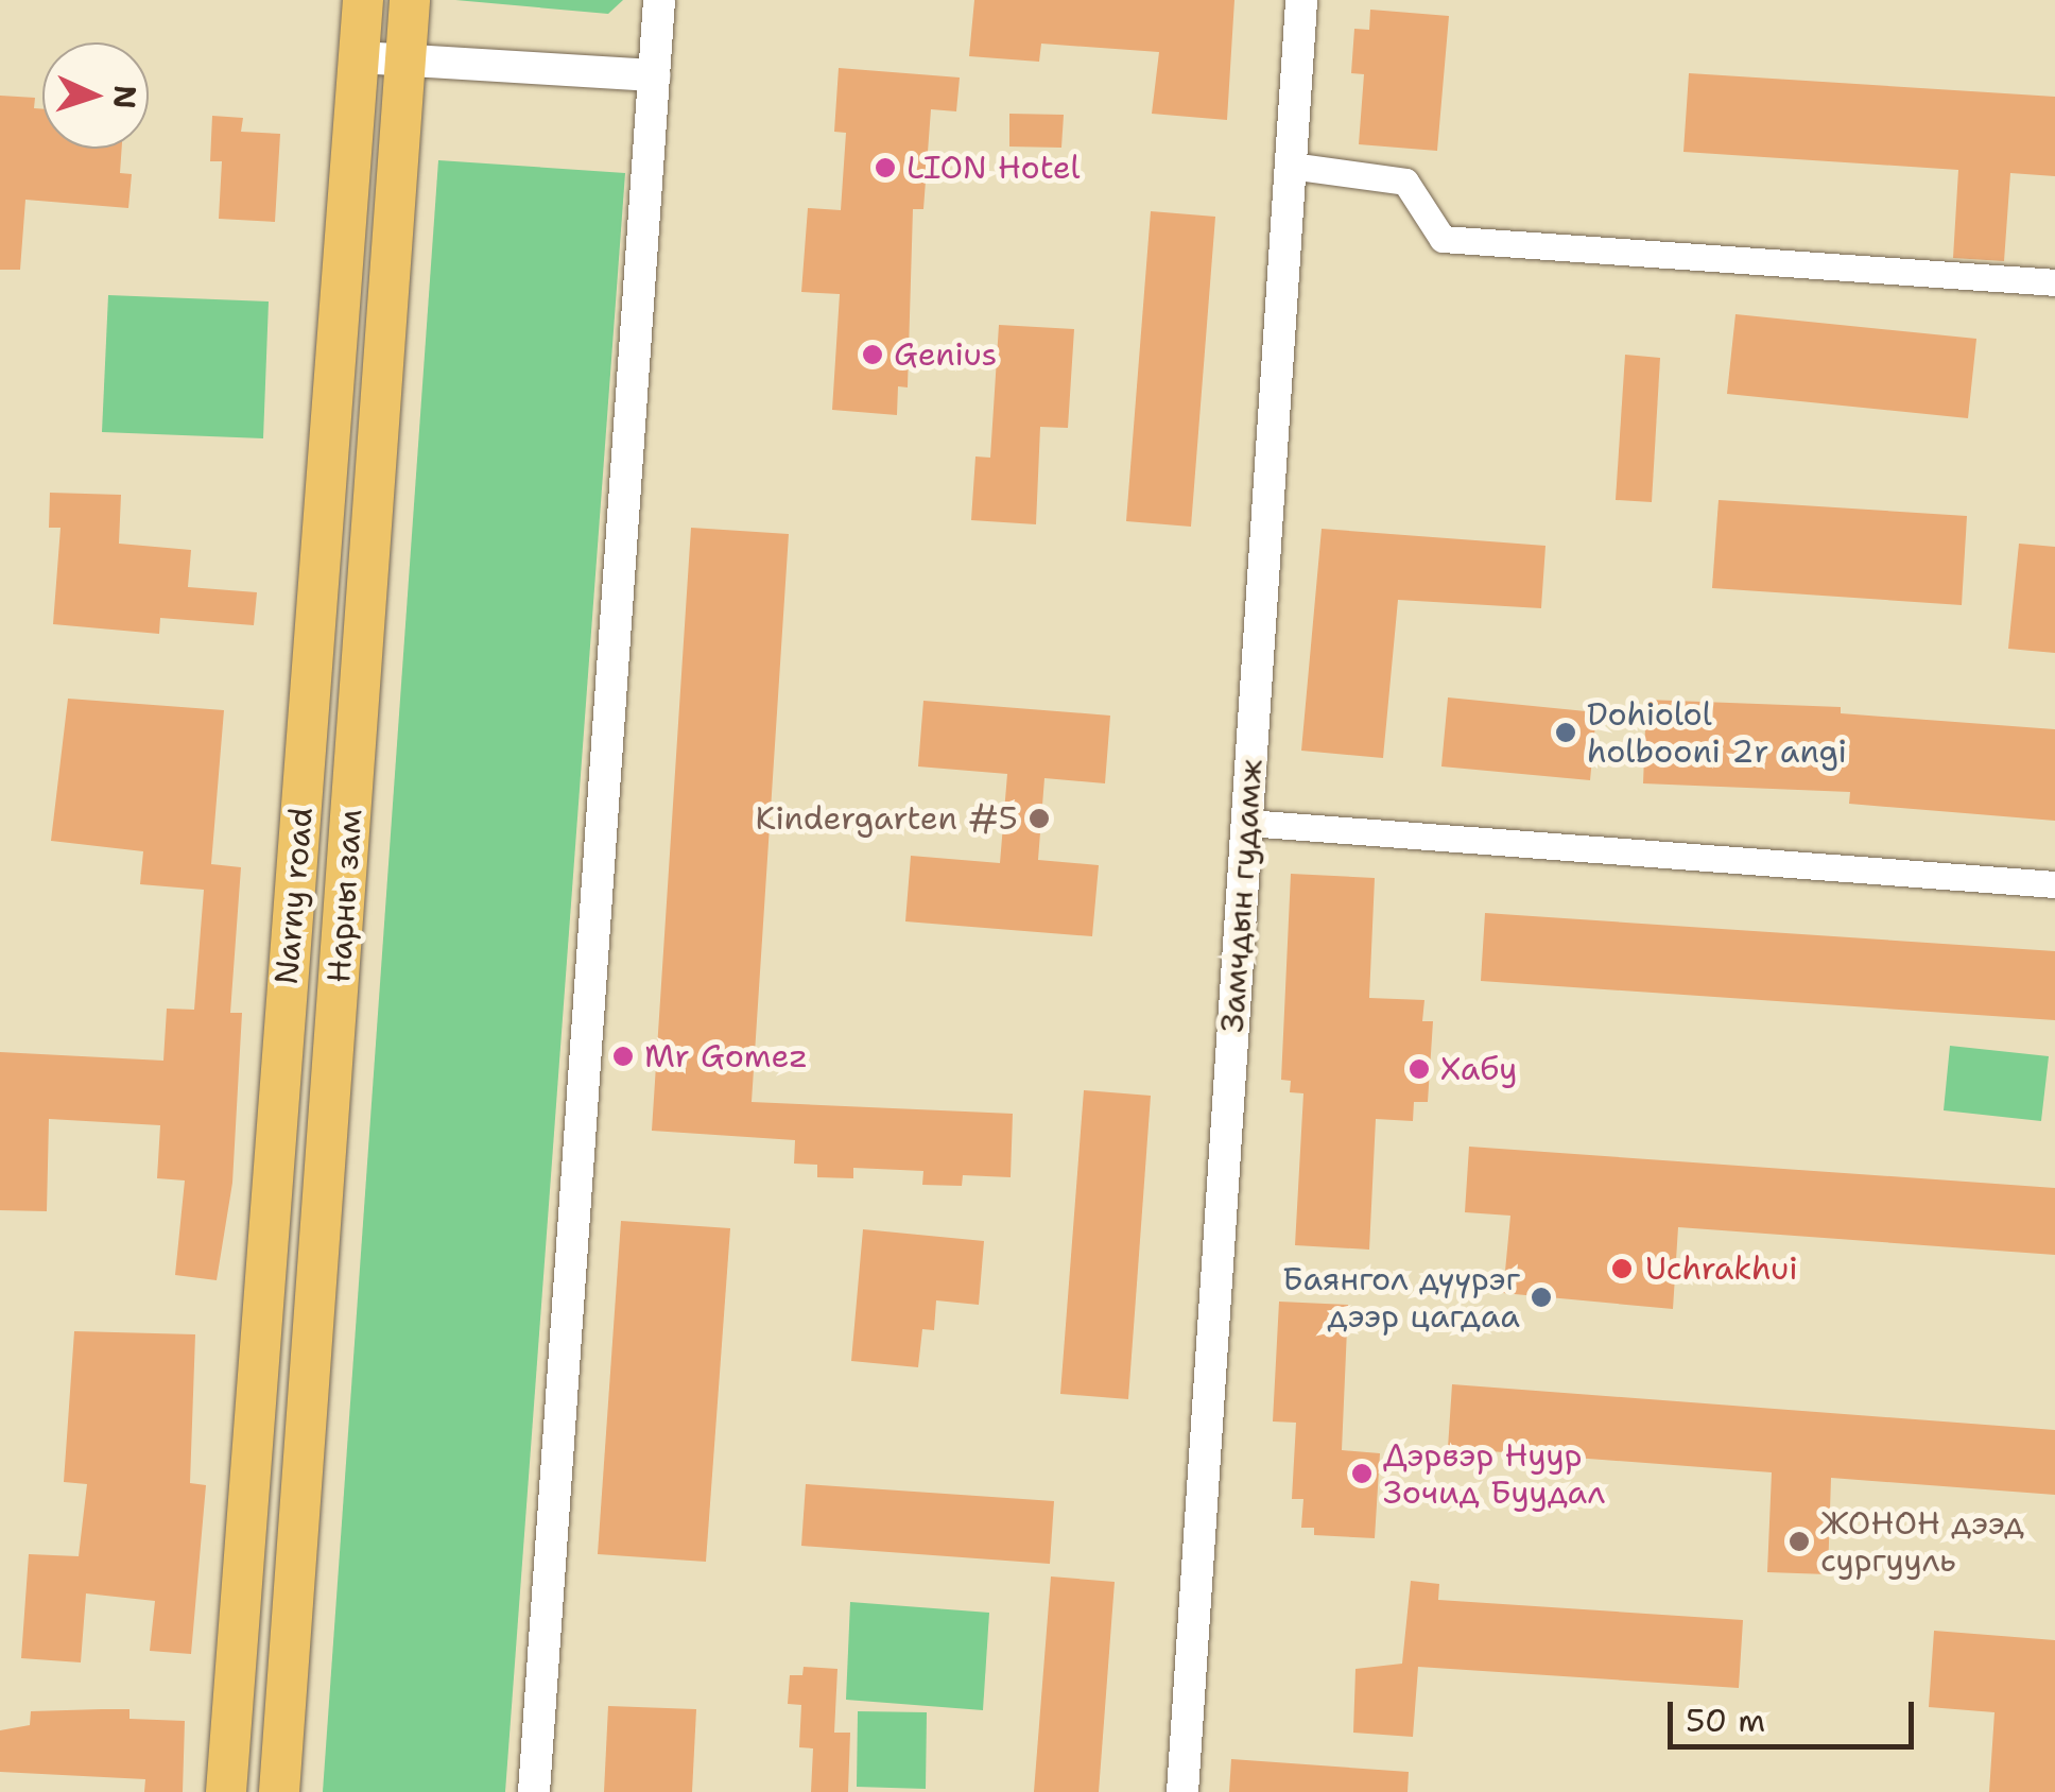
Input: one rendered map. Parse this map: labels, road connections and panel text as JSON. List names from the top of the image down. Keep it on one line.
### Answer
{"streets":{"main road":["Narny road","Нарны зам"],"street":["Замчдын гудамж"]},"places":["LION Hotel","Genius","Dohiolol holbooni 2r angi","Kindergarten #5","Mr Gomez","Хабу","Uchrakhui","Баянгол дүүрэг дээр цагдаа","Дэрвэр Нуур Зочид Буудал","ЖОНОН дээд сургууль"],"scale_bar":"50 m","north":"right"}
